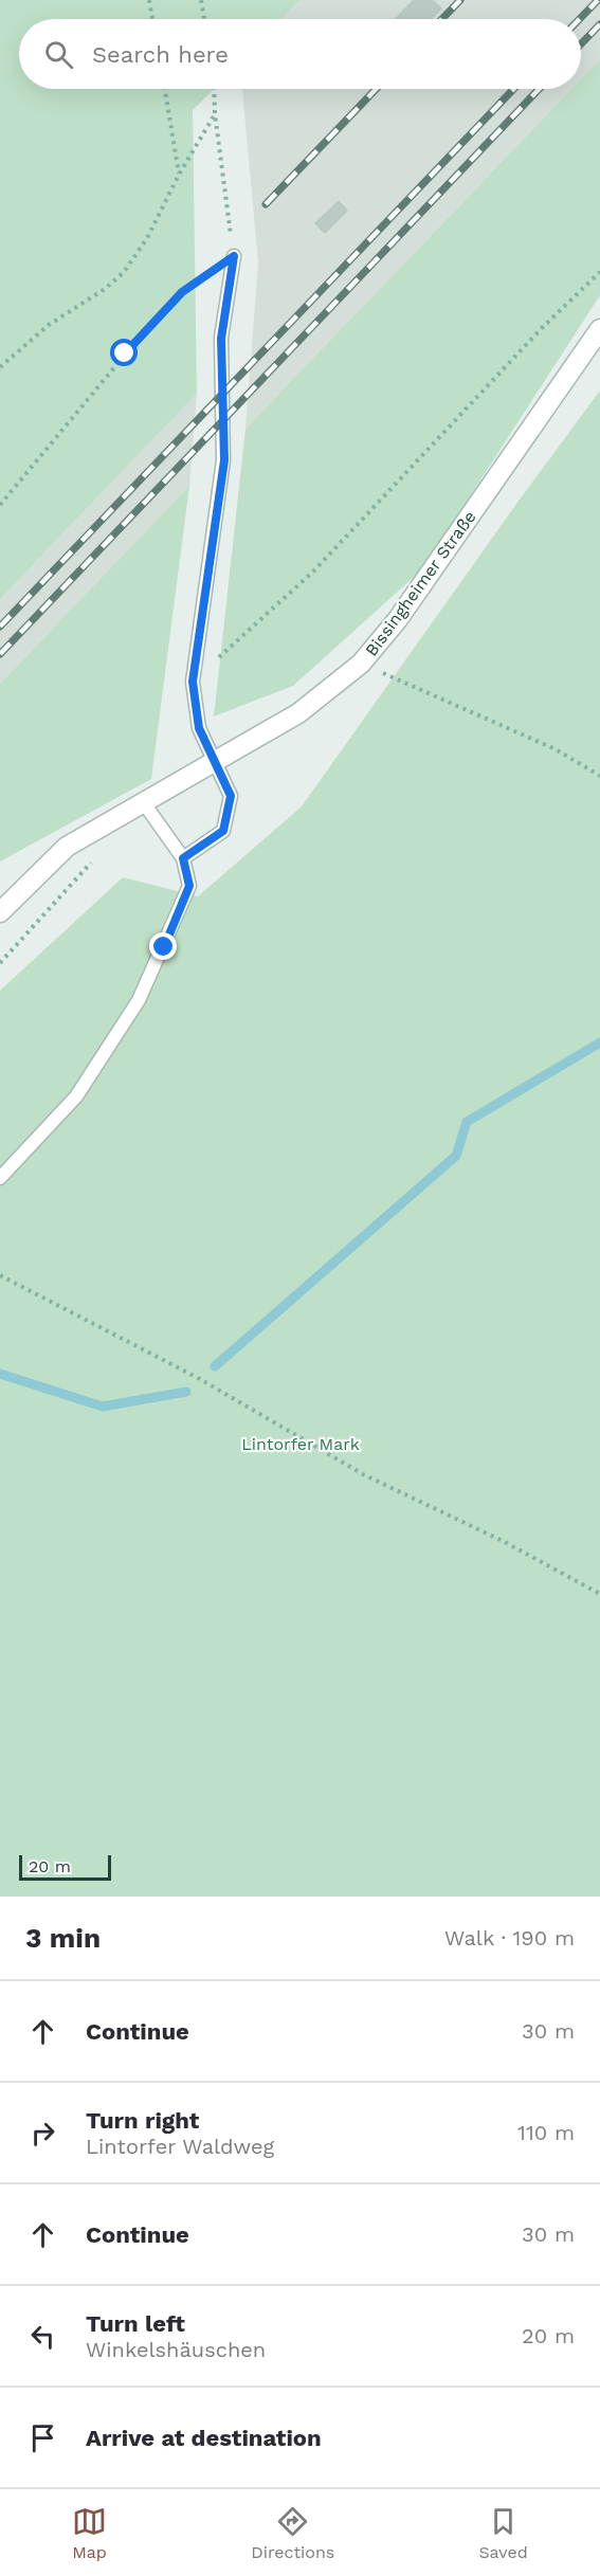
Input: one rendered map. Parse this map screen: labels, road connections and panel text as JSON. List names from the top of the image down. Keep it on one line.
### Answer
{"streets":{"street":["Bissingheimer Straße"]},"parks":["Lintorfer Mark"],"scale_bar":"20 m","page":{"search":"Search here","scale":"20 m","heading":["3 min","Walk · 190 m"],"list":[["Continue","30 m"],["Turn right","Lintorfer Waldweg","110 m"],["Continue","30 m"],["Turn left","Winkelshäuschen","20 m"],"Arrive at destination"],"nav":["Map","Directions","Saved"]}}
